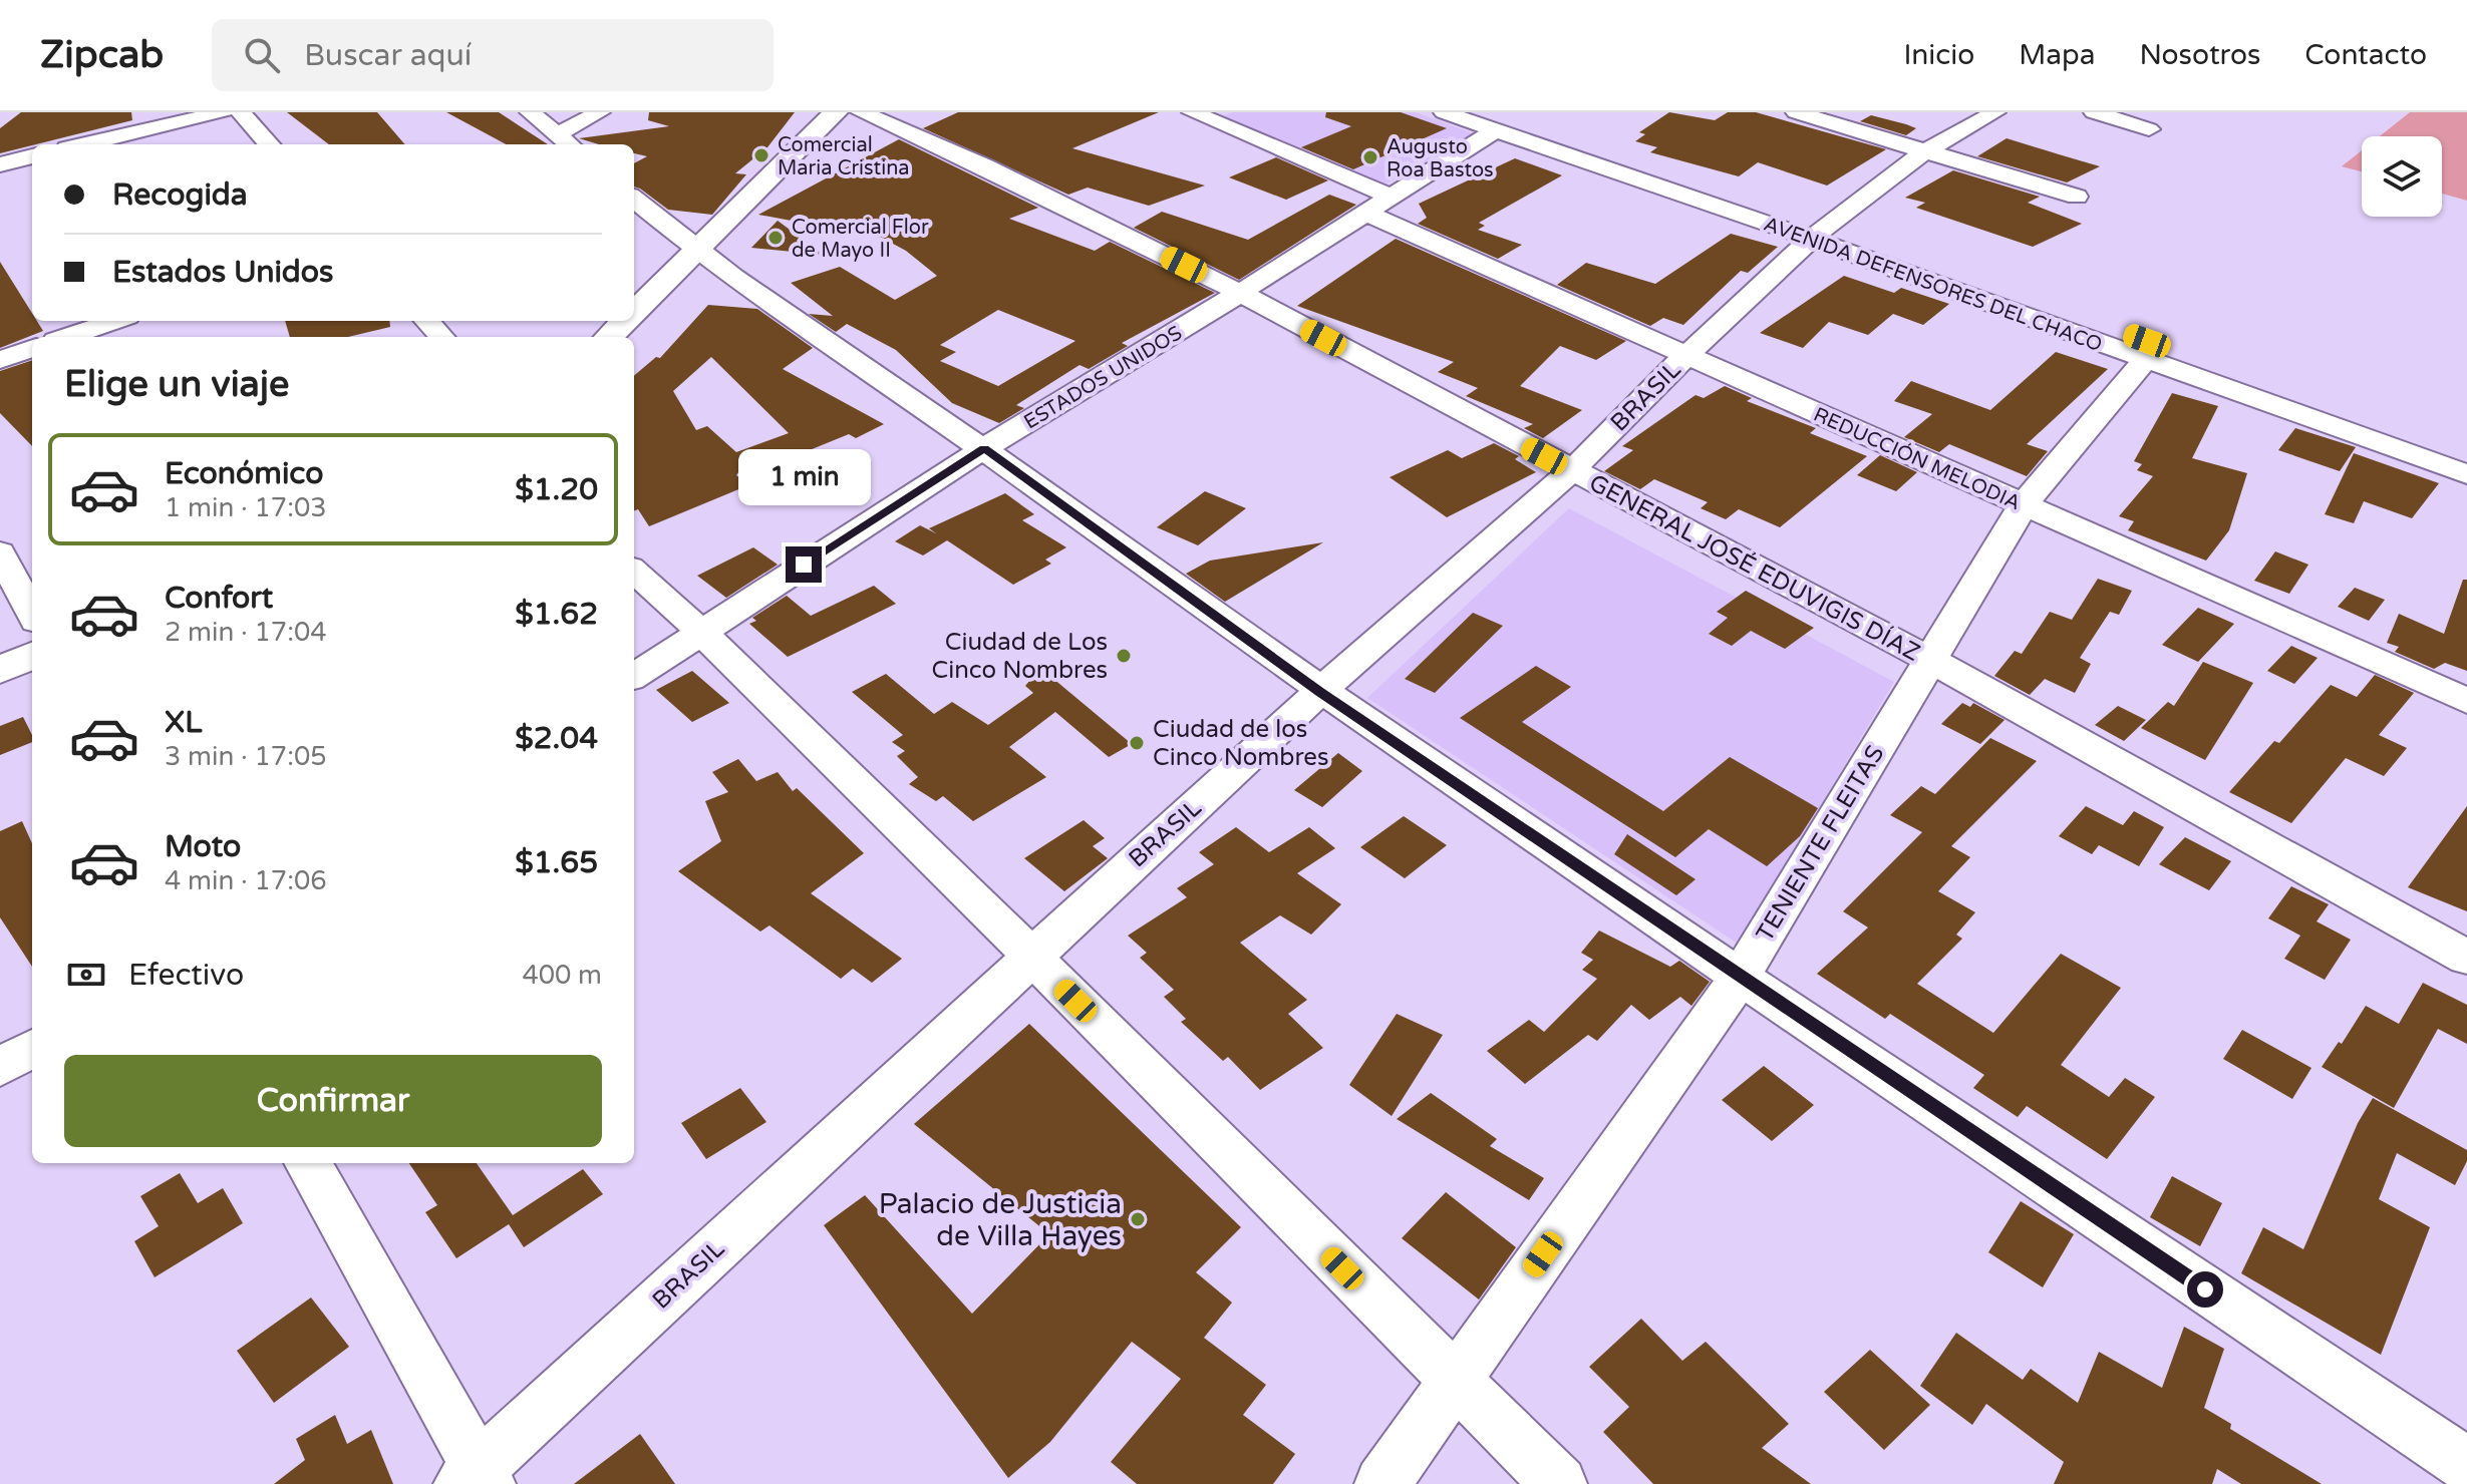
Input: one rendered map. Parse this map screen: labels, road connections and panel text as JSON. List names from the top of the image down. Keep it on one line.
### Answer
{"streets":{"street":["AVENIDA DEFENSORES DEL CHACO","ESTADOS UNIDOS","BRASIL","REDUCCIÓN MELODIA","GENERAL JOSÉ EDUVIGIS DÍAZ","TENIENTE FLEITAS"]},"crossings":[["AVENIDA DEFENSORES DEL CHACO","ESTADOS UNIDOS"],["AVENIDA DEFENSORES DEL CHACO","BRASIL"],["AVENIDA DEFENSORES DEL CHACO","TENIENTE FLEITAS"],["ESTADOS UNIDOS","REDUCCIÓN MELODIA"],["ESTADOS UNIDOS","GENERAL JOSÉ EDUVIGIS DÍAZ"],["BRASIL","REDUCCIÓN MELODIA"],["BRASIL","GENERAL JOSÉ EDUVIGIS DÍAZ"],["REDUCCIÓN MELODIA","TENIENTE FLEITAS"],["GENERAL JOSÉ EDUVIGIS DÍAZ","TENIENTE FLEITAS"]],"places":["Comercial Maria Cristina","Augusto Roa Bastos","Comercial Flor de Mayo II","Ciudad de Los Cinco Nombres","Ciudad de los Cinco Nombres","Palacio de Justicia de Villa Hayes"],"page":{"header":"Zipcab","search":"Buscar aquí","nav":["Inicio","Mapa","Nosotros","Contacto"],"banner":["Recogida","Estados Unidos"],"heading":"Elige un viaje","list":[{"name":"Económico","note":"1 min · 17:03","value":"$1.20"},{"name":"Confort","note":"2 min · 17:04","value":"$1.62"},{"name":"XL","note":"3 min · 17:05","value":"$2.04"},{"name":"Moto","note":"4 min · 17:06","value":"$1.65"}],"bubble":"1 min","pay":["Efectivo","400 m"],"buttons":"Confirmar"}}
